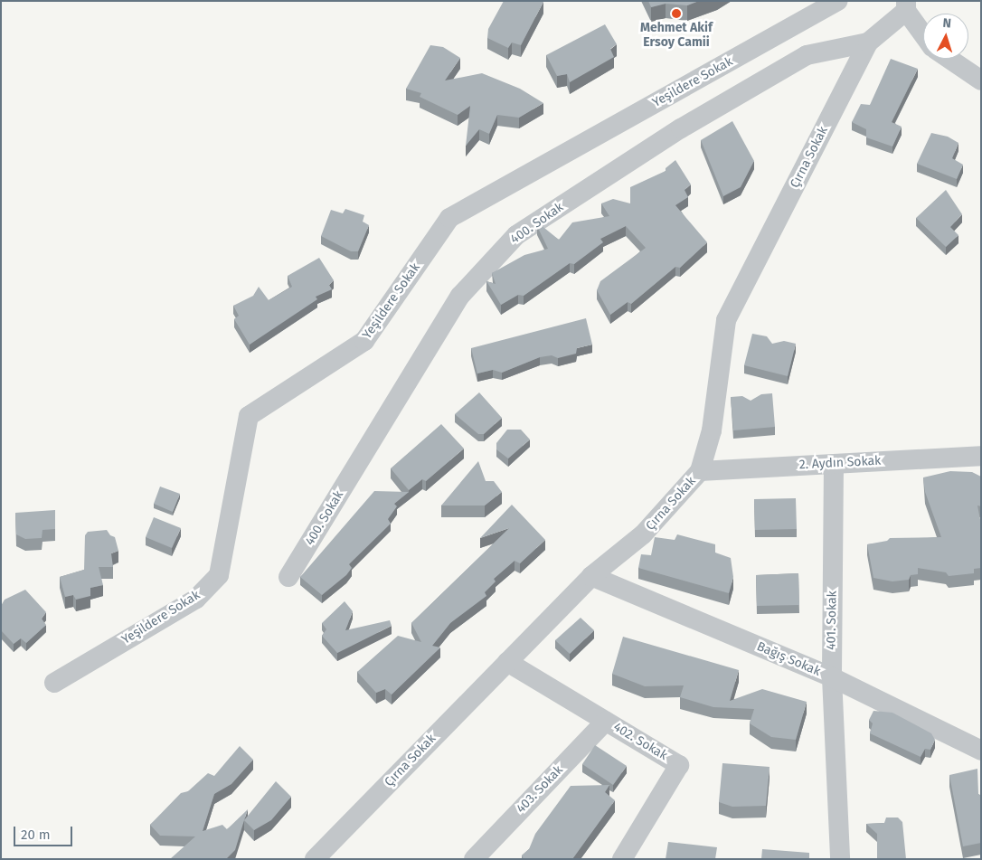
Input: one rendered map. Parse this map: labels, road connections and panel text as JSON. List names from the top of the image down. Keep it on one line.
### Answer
{"streets":{"street":["Yeşildere Sokak","Çırna Sokak","400. Sokak","2. Aydın Sokak","401. Sokak","Bağış Sokak","402. Sokak","403. Sokak"]},"crossings":[["Çırna Sokak","400. Sokak"],["Çırna Sokak","2. Aydın Sokak"],["Çırna Sokak","Bağış Sokak"],["Çırna Sokak","402. Sokak"],["2. Aydın Sokak","401. Sokak"],["401. Sokak","Bağış Sokak"],["402. Sokak","403. Sokak"]],"places":["Mehmet Akif Ersoy Camii"],"scale_bar":"20 m","north":"top"}
